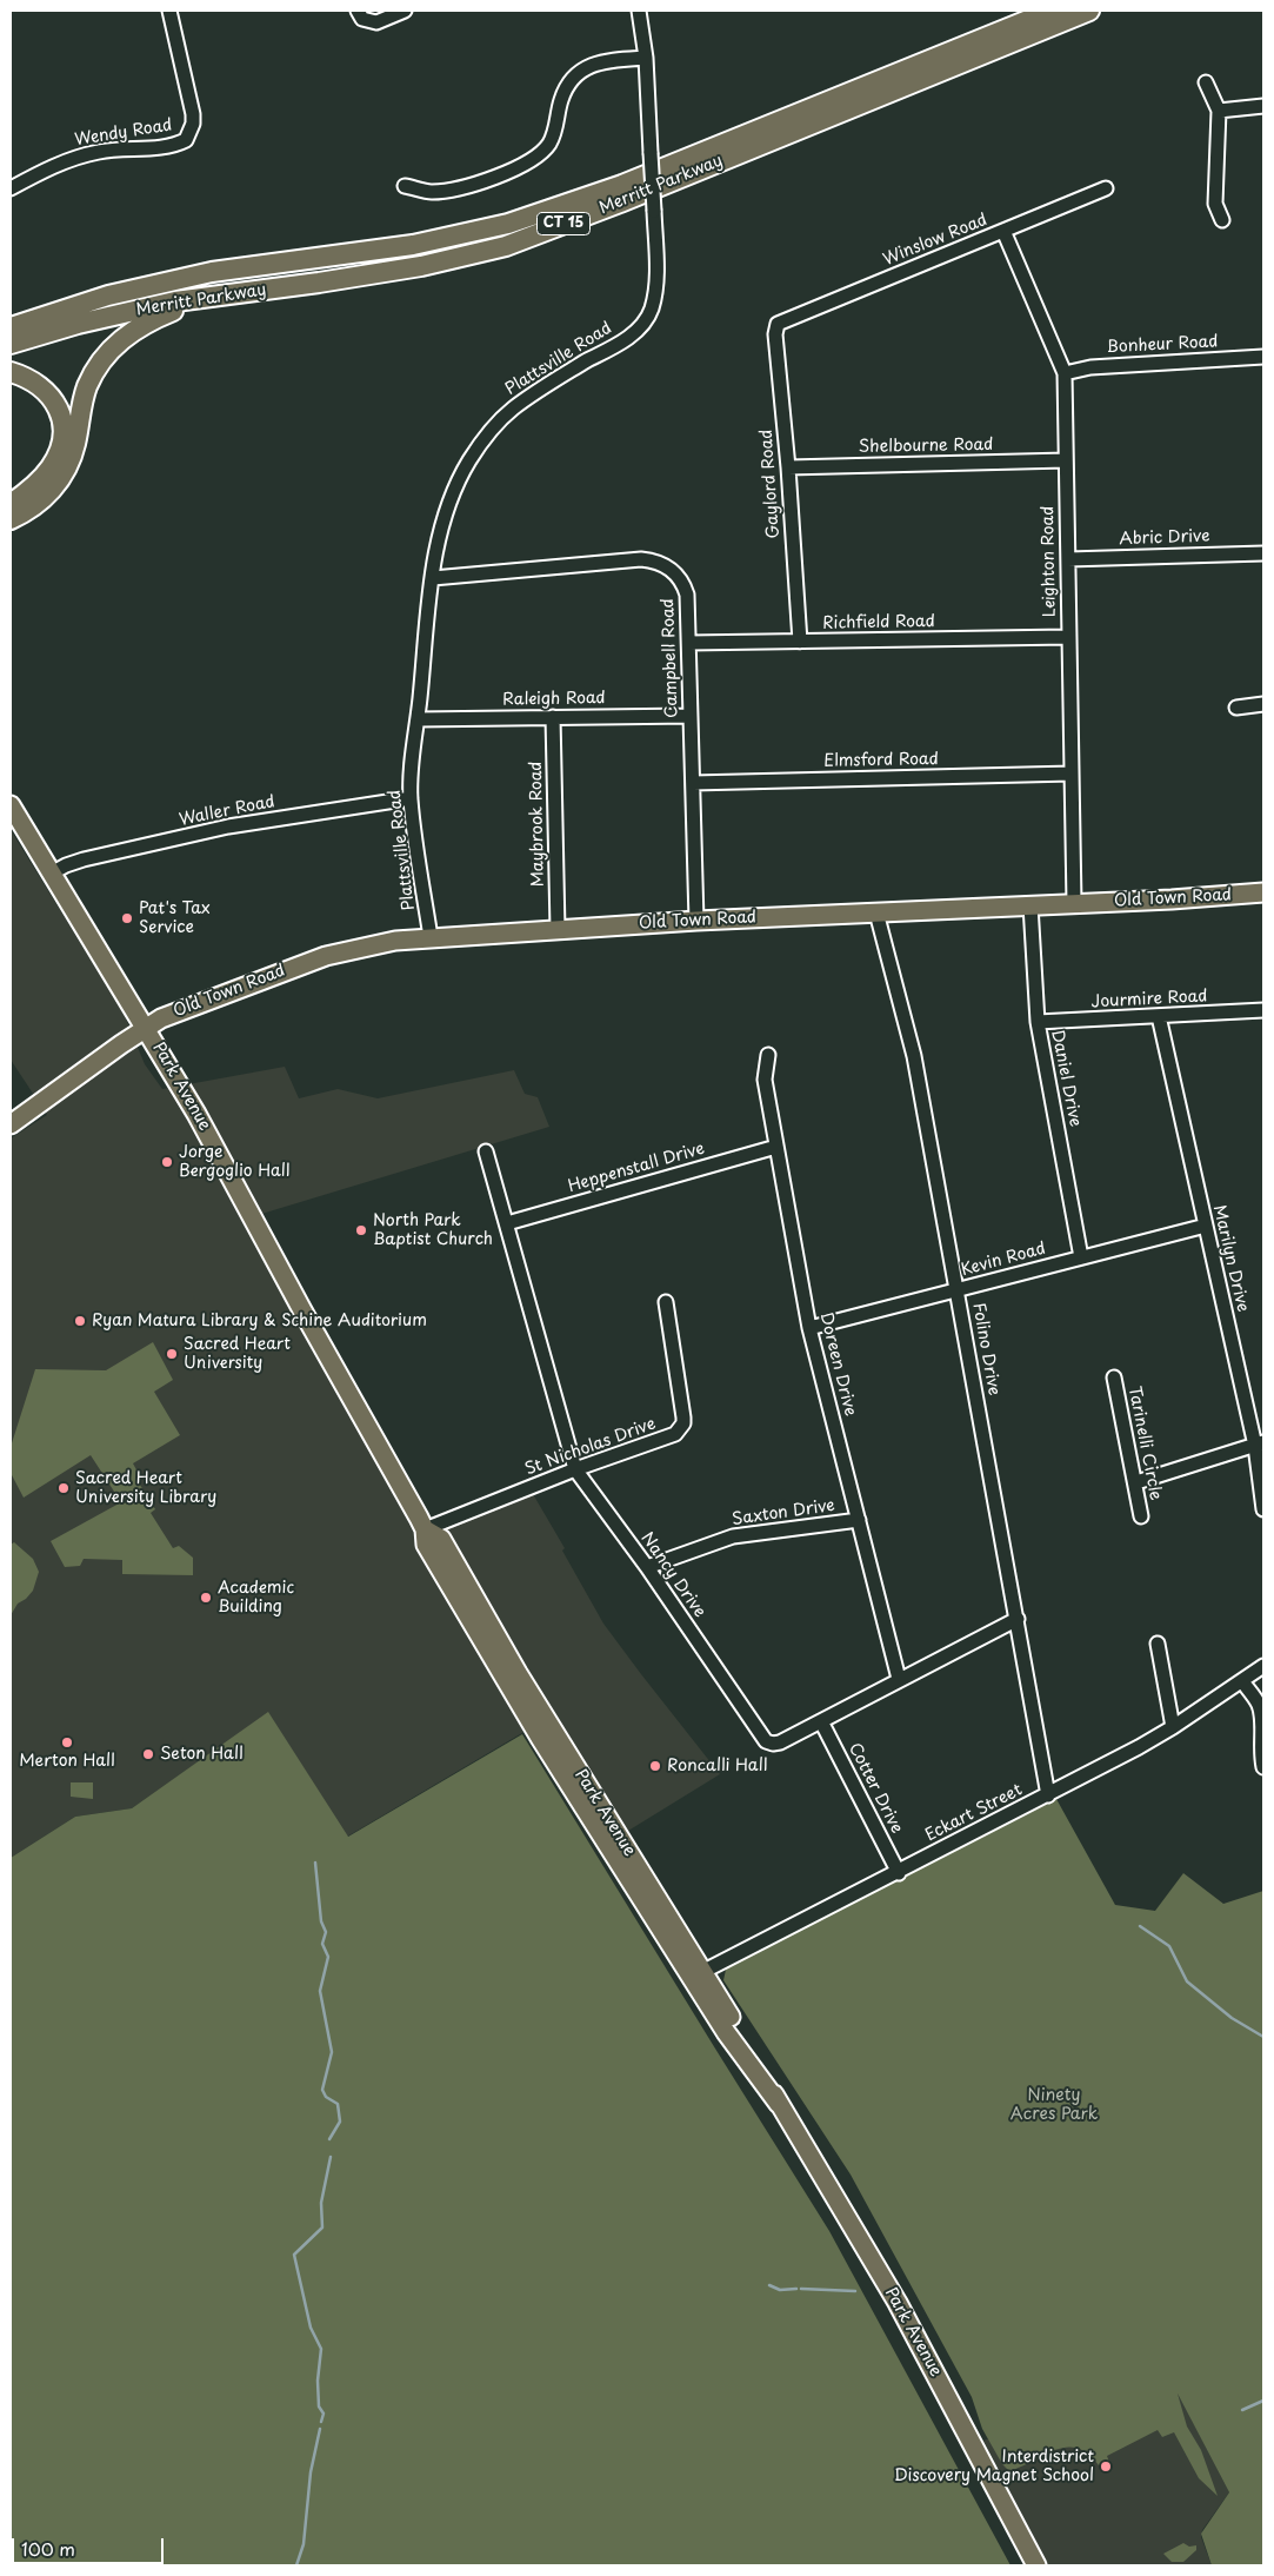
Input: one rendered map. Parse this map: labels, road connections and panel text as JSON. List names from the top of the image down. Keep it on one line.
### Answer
{"streets":{"highway":["Merritt Parkway","CT 15"],"main road":["Old Town Road","Park Avenue"],"street":["Wendy Road","Winslow Road","Bonheur Road","Plattsville Road","Shelbourne Road","Gaylord Road","Abric Drive","Leighton Road","Richfield Road","Campbell Road","Raleigh Road","Elmsford Road","Waller Road","Maybrook Road","Jourmire Road","Daniel Drive","Heppenstall Drive","Marilyn Drive","Kevin Road","Folino Drive","Doreen Drive","Tarinelli Circle","St Nicholas Drive","Saxton Drive","Nancy Drive","Cotter Drive","Eckart Street"]},"crossings":[["Winslow Road","Gaylord Road"],["Winslow Road","Leighton Road"],["Bonheur Road","Leighton Road"],["Plattsville Road","Campbell Road"],["Plattsville Road","Raleigh Road"],["Plattsville Road","Waller Road"],["Plattsville Road","Old Town Road"],["Shelbourne Road","Gaylord Road"],["Shelbourne Road","Leighton Road"],["Gaylord Road","Richfield Road"],["Abric Drive","Leighton Road"],["Leighton Road","Richfield Road"],["Leighton Road","Elmsford Road"],["Leighton Road","Old Town Road"],["Richfield Road","Campbell Road"],["Campbell Road","Raleigh Road"],["Campbell Road","Elmsford Road"],["Campbell Road","Old Town Road"],["Raleigh Road","Maybrook Road"],["Waller Road","Park Avenue"],["Maybrook Road","Old Town Road"],["Old Town Road","Daniel Drive"],["Old Town Road","Park Avenue"],["Old Town Road","Folino Drive"],["Jourmire Road","Daniel Drive"],["Jourmire Road","Marilyn Drive"],["Daniel Drive","Kevin Road"],["Park Avenue","St Nicholas Drive"],["Park Avenue","Eckart Street"],["Heppenstall Drive","Doreen Drive"],["Heppenstall Drive","Nancy Drive"],["Marilyn Drive","Kevin Road"],["Kevin Road","Folino Drive"],["Kevin Road","Doreen Drive"],["Folino Drive","Nancy Drive"],["Folino Drive","Eckart Street"],["Doreen Drive","Saxton Drive"],["Doreen Drive","Nancy Drive"],["St Nicholas Drive","Nancy Drive"],["Saxton Drive","Nancy Drive"],["Nancy Drive","Cotter Drive"],["Cotter Drive","Eckart Street"]],"parks":["Ninety Acres Park"],"places":["Pat's Tax Service","Jorge Bergoglio Hall","North Park Baptist Church","Ryan Matura Library & Schine Auditorium","Sacred Heart University","Sacred Heart University Library","Academic Building","Merton Hall","Seton Hall","Roncalli Hall","Interdistrict Discovery Magnet School"],"scale_bar":"100 m"}
